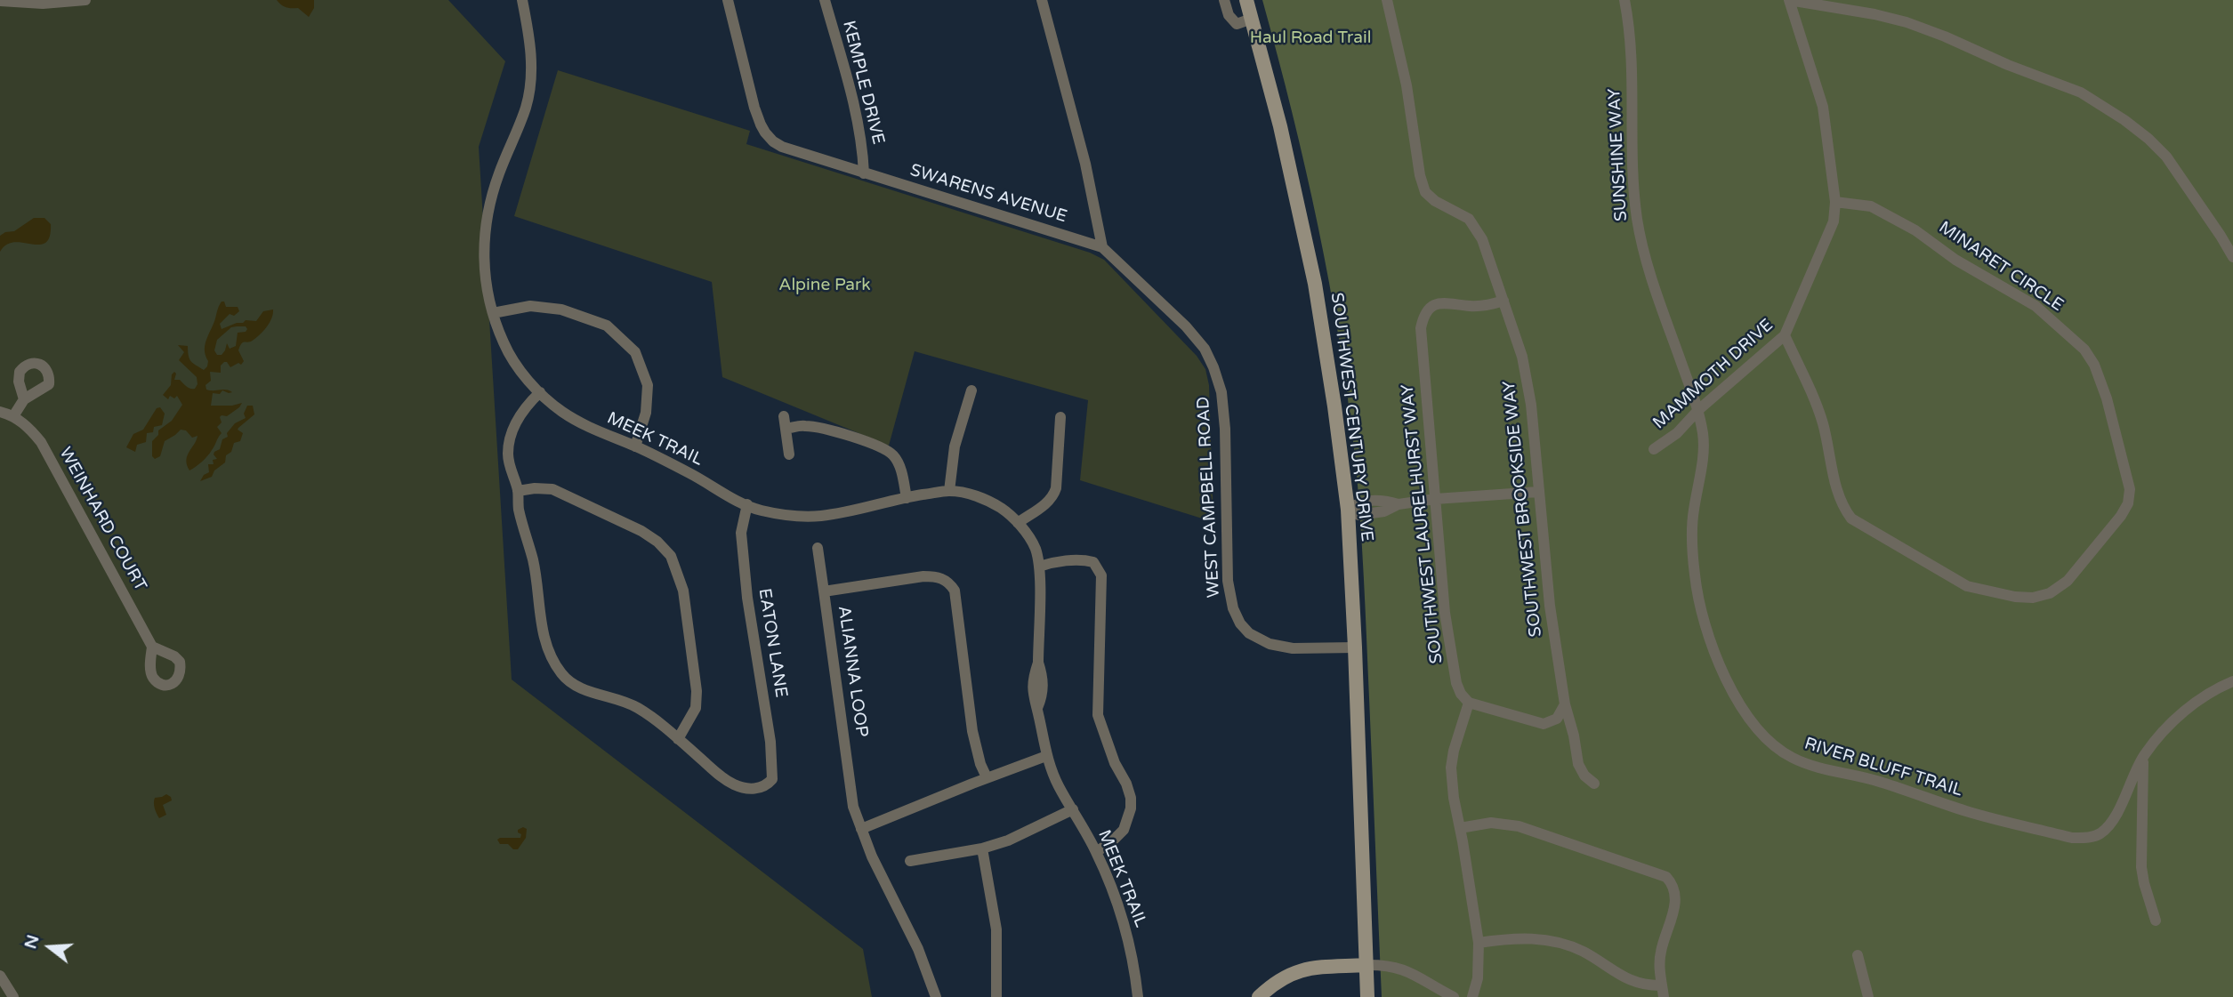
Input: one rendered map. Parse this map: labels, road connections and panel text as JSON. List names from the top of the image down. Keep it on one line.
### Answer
{"streets":{"main road":["SOUTHWEST CENTURY DRIVE"],"street":["KEMPLE DRIVE","SUNSHINE WAY","SWARENS AVENUE","MINARET CIRCLE","MAMMOTH DRIVE","MEEK TRAIL","WEST CAMPBELL ROAD","SOUTHWEST BROOKSIDE WAY","WEINHARD COURT","SOUTHWEST LAURELHURST WAY","EATON LANE","ALIANNA LOOP","RIVER BLUFF TRAIL"]},"crossings":[["KEMPLE DRIVE","SWARENS AVENUE"],["SUNSHINE WAY","MAMMOTH DRIVE"],["SUNSHINE WAY","RIVER BLUFF TRAIL"],["SWARENS AVENUE","WEST CAMPBELL ROAD"],["MINARET CIRCLE","MAMMOTH DRIVE"],["MAMMOTH DRIVE","RIVER BLUFF TRAIL"],["SOUTHWEST CENTURY DRIVE","WEST CAMPBELL ROAD"],["MEEK TRAIL","EATON LANE"],["SOUTHWEST BROOKSIDE WAY","SOUTHWEST LAURELHURST WAY"]],"parks":["Haul Road Trail","Alpine Park"],"north":"left"}
